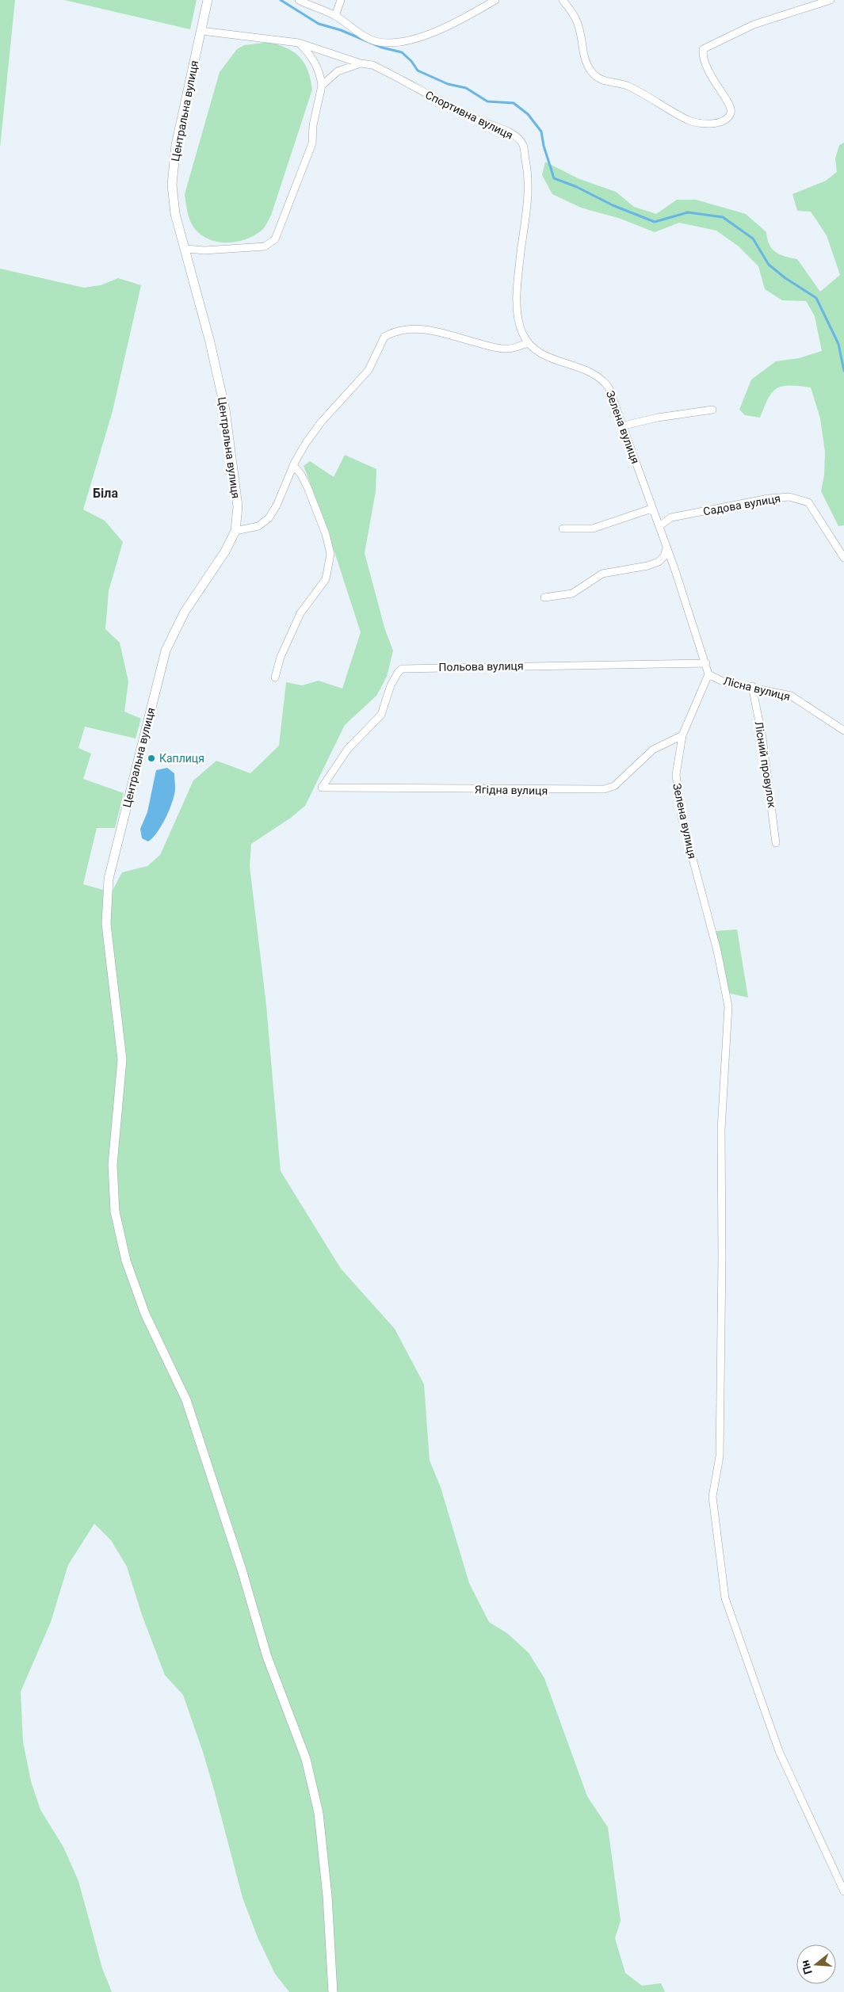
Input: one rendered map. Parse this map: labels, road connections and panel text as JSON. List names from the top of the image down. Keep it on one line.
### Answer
{"streets":{"main road":["Центральна вулиця"],"street":["Спортивна вулиця","Зелена вулиця","Садова вулиця","Польова вулиця","Лісна вулиця","Лісний провулок","Ягідна вулиця"]},"crossings":[["Центральна вулиця","Спортивна вулиця"],["Спортивна вулиця","Зелена вулиця"],["Зелена вулиця","Садова вулиця"],["Зелена вулиця","Польова вулиця"],["Зелена вулиця","Лісна вулиця"],["Зелена вулиця","Ягідна вулиця"],["Польова вулиця","Ягідна вулиця"],["Лісна вулиця","Лісний провулок"]],"districts":["Біла"],"places":["Каплиця"],"north":"left"}
